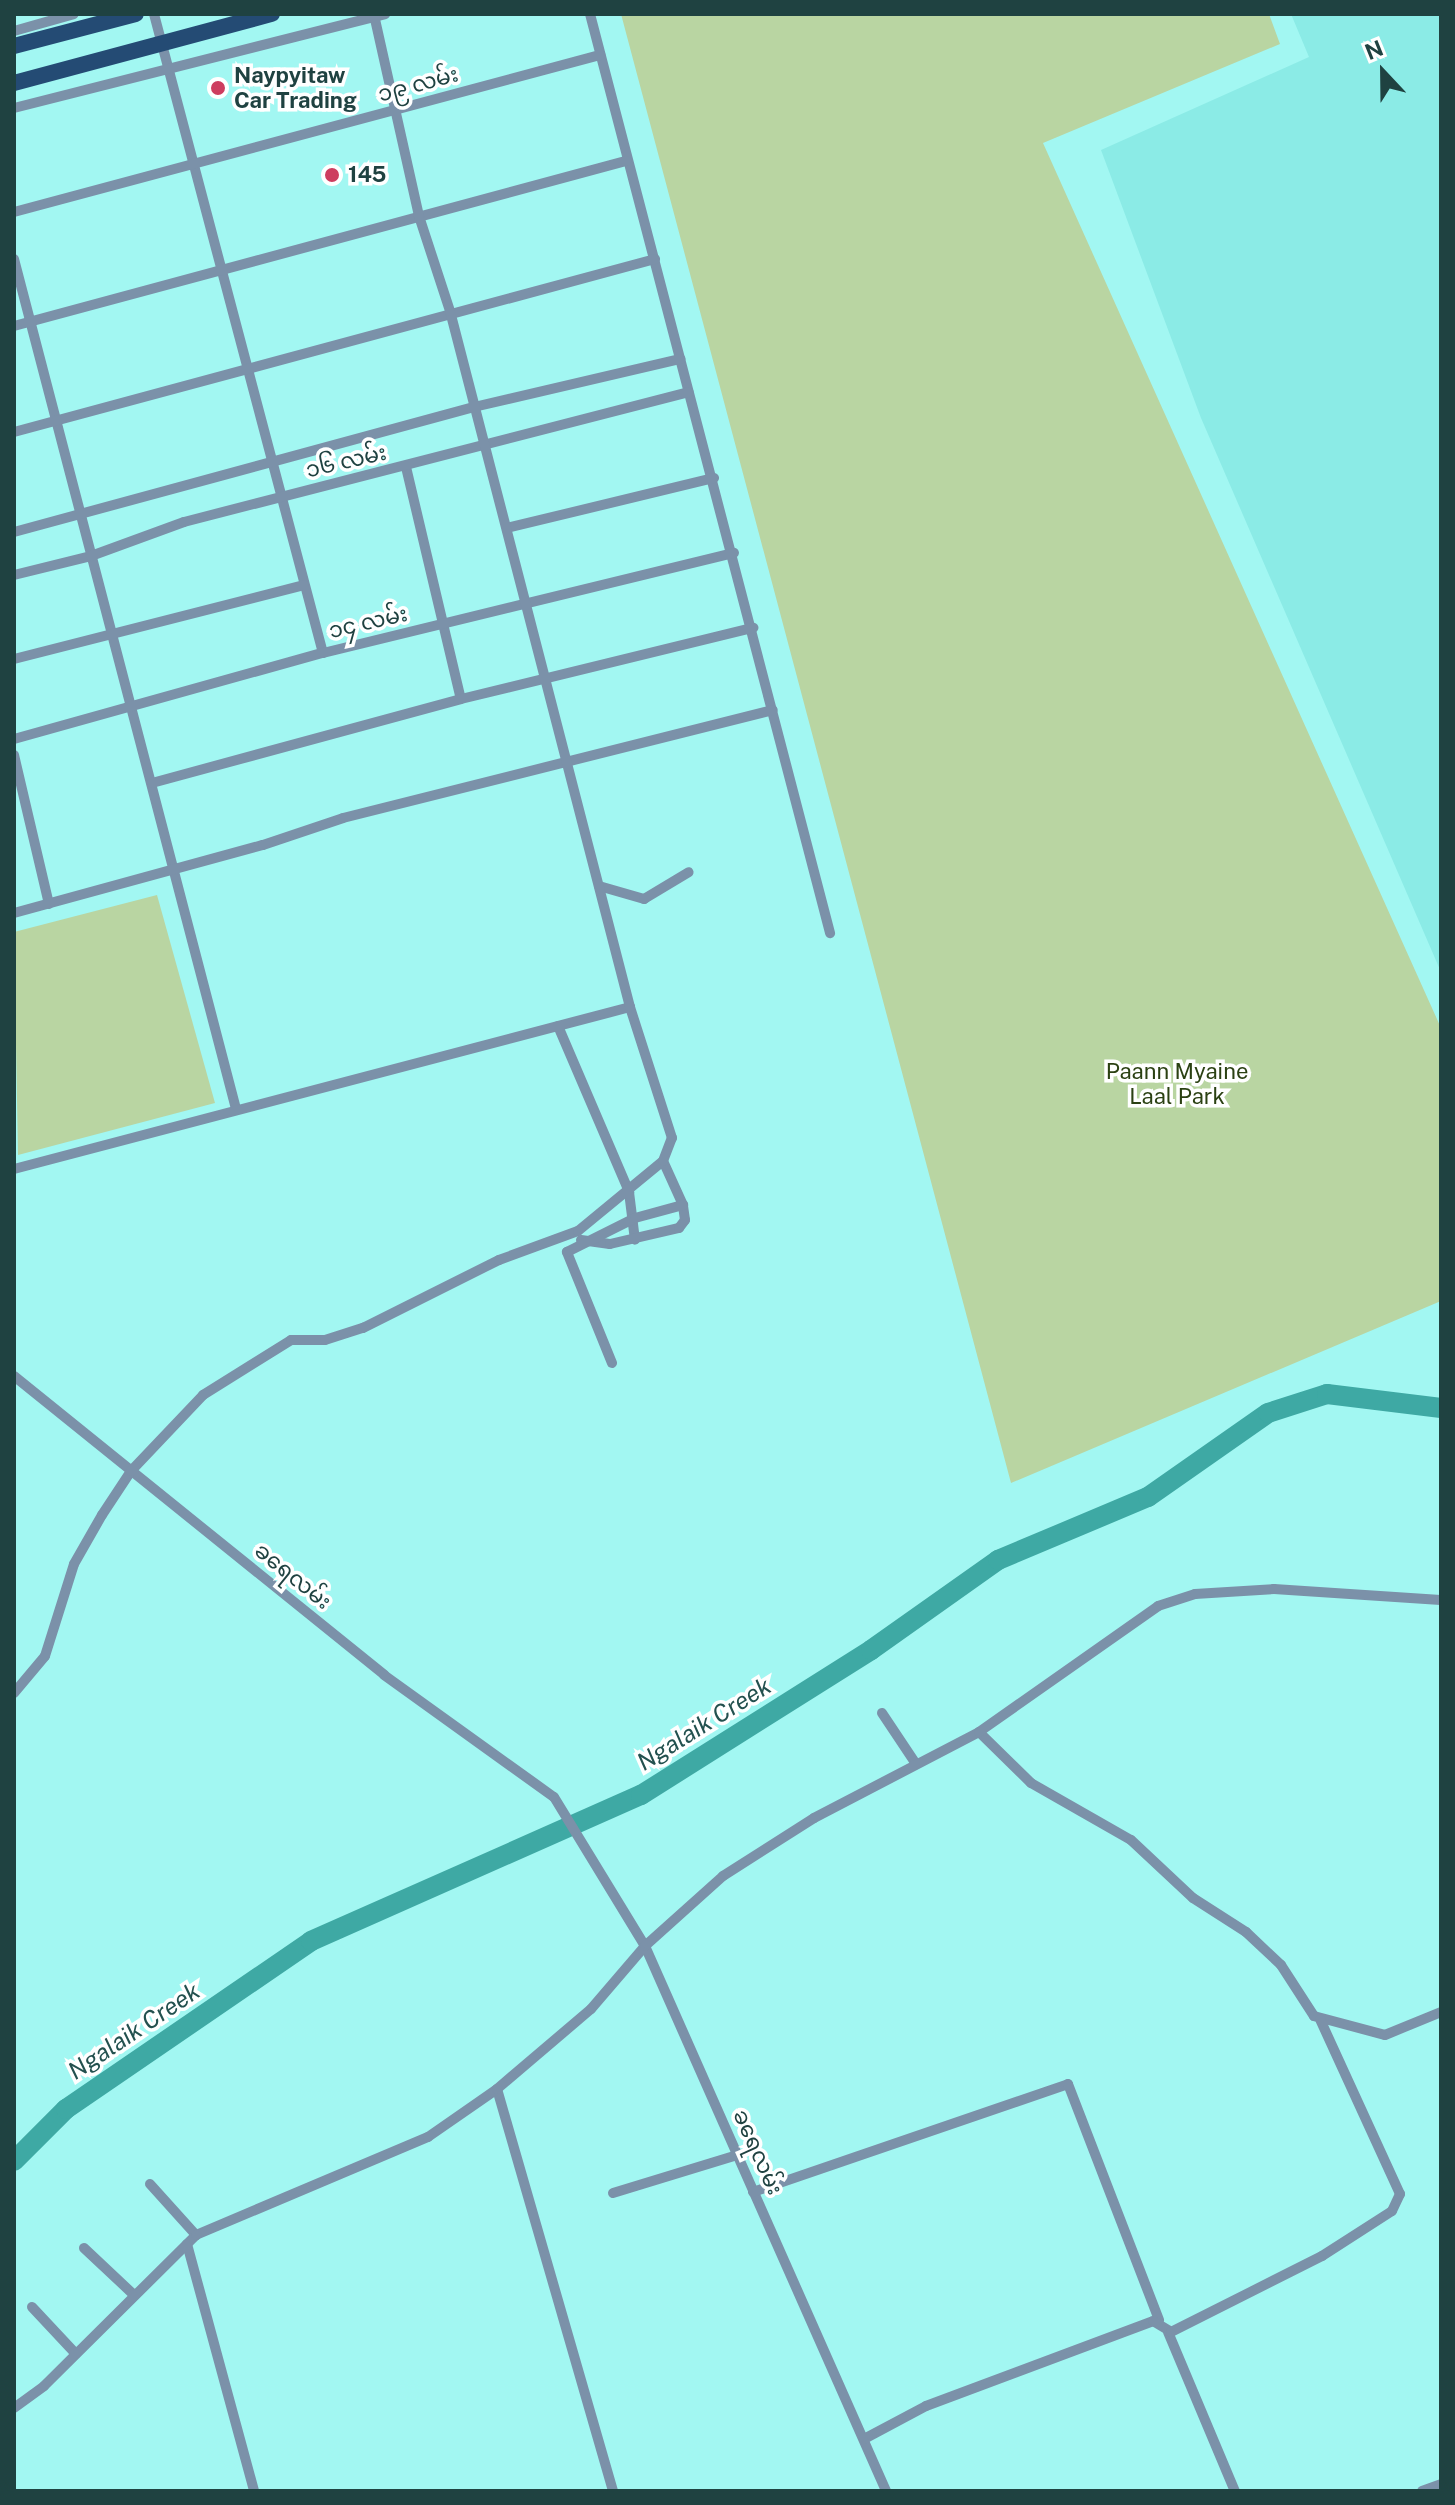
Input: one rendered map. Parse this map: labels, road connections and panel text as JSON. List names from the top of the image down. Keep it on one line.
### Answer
{"streets":{"street":["၁၉ လမ်း","၁၆ လမ်း","၁၄ လမ်း","ခရေလမ်း"]},"water":["Ngalaik Creek"],"parks":["Paann Myaine Laal Park"],"places":["Naypyitaw Car Trading","145"],"north":"top"}
